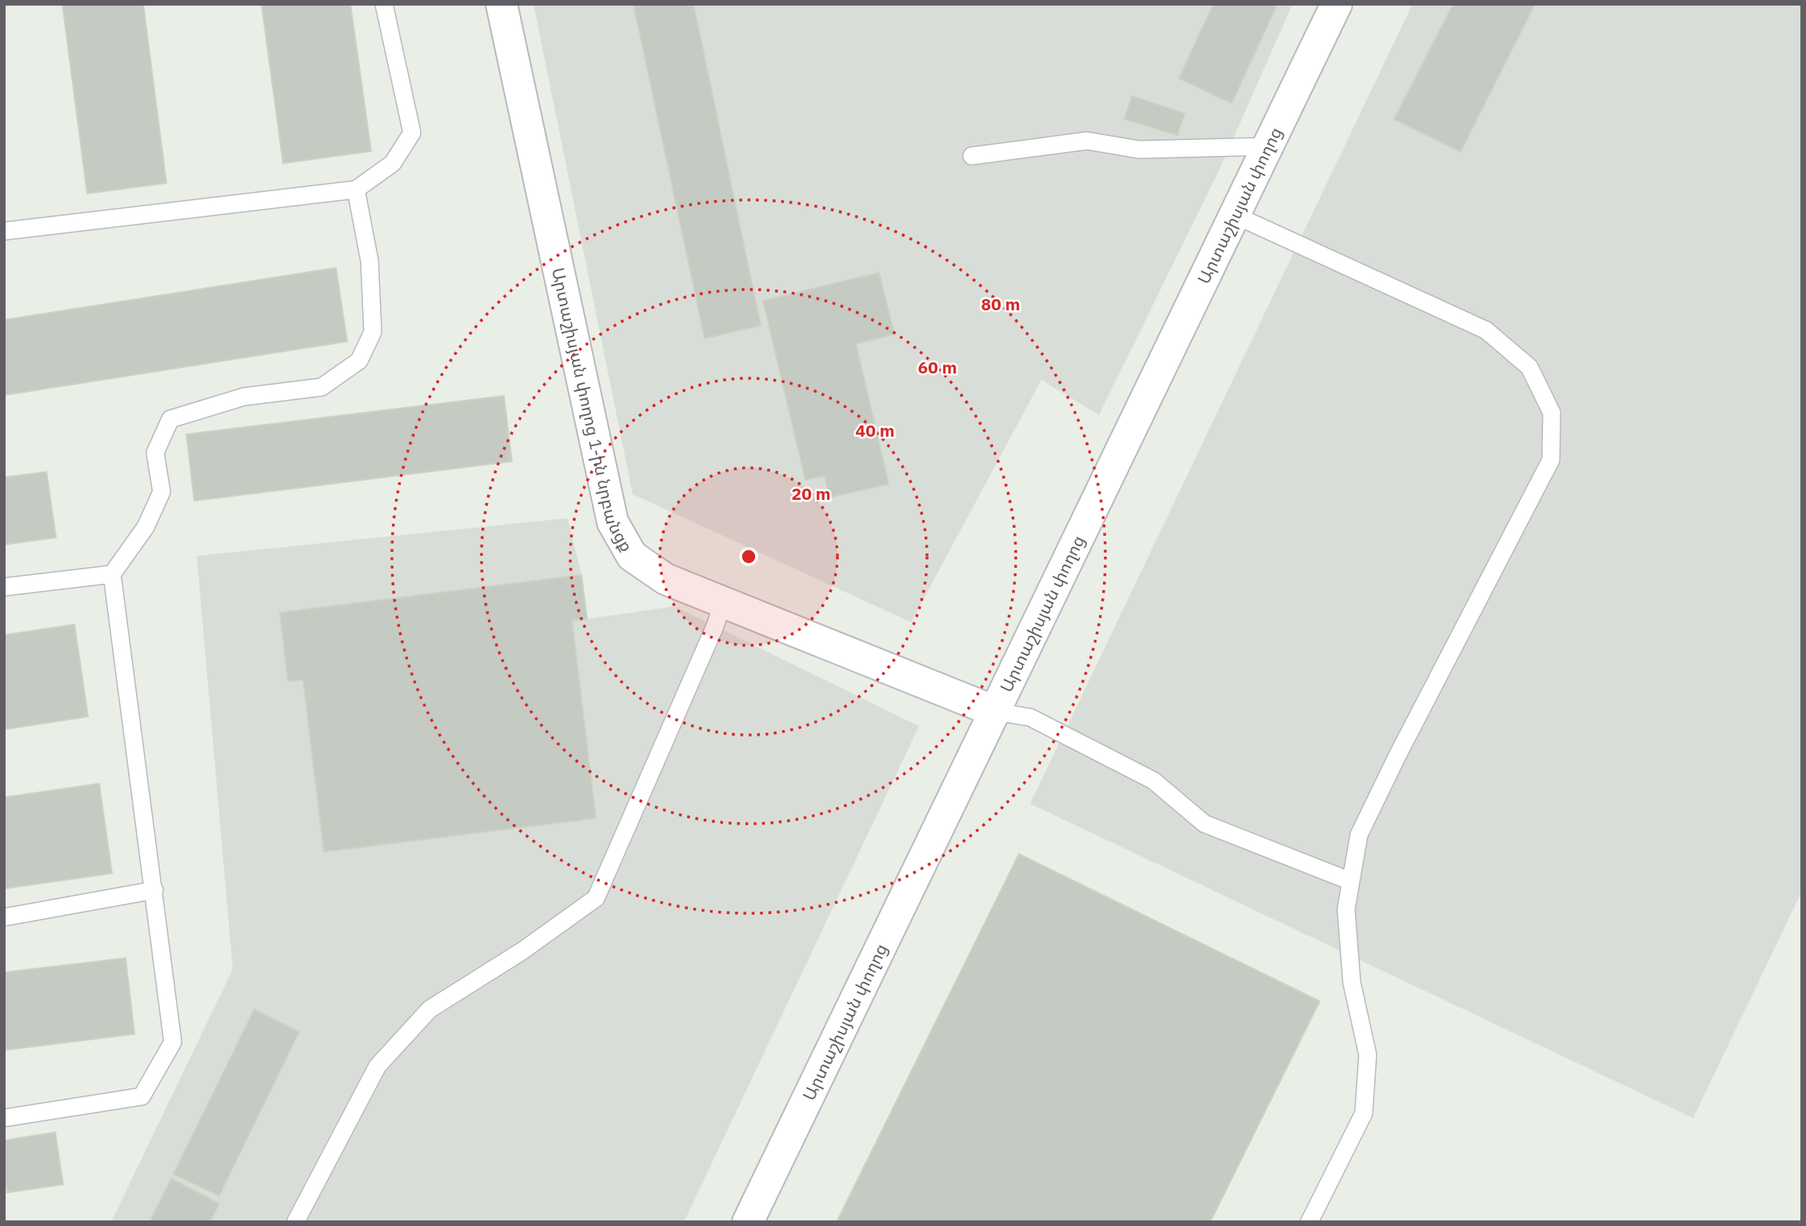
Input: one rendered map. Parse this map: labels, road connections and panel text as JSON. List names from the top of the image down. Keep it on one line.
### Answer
{"streets":{"street":["Արտաշիսյան փողոց","Արտաշիսյան փողոց 1-ին նրբանցք"]},"crossings":[["Արտաշիսյան փողոց","Արտաշիսյան փողոց 1-ին նրբանցք"]],"rings":["80 m","60 m","40 m","20 m"]}
